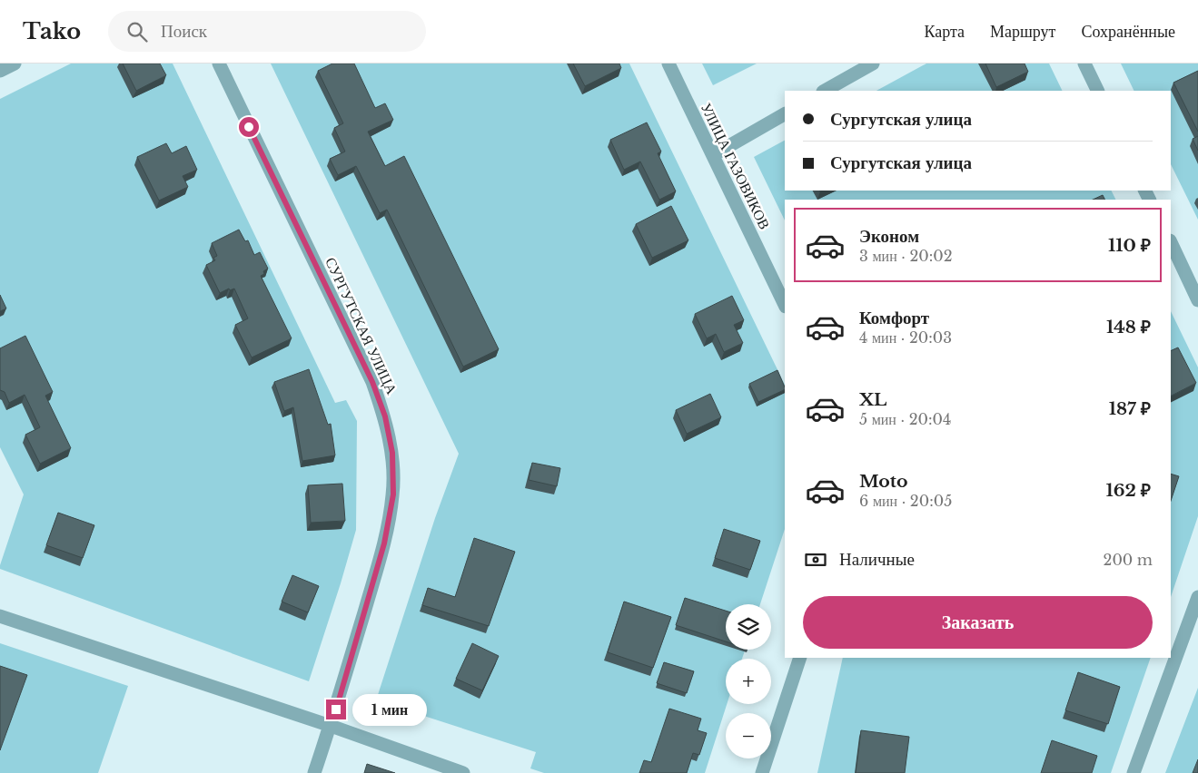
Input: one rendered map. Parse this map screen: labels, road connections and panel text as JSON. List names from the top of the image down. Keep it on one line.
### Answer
{"streets":{"street":["УЛИЦА ГАЗОВИКОВ","СУРГУТСКАЯ УЛИЦА"]},"page":{"header":"Tako","search":"Поиск","nav":["Карта","Маршрут","Сохранённые"],"banner":["Сургутская улица","Сургутская улица"],"list":[{"name":"Эконом","note":"3 мин · 20:02","value":"110 ₽"},{"name":"Комфорт","note":"4 мин · 20:03","value":"148 ₽"},{"name":"XL","note":"5 мин · 20:04","value":"187 ₽"},{"name":"Moto","note":"6 мин · 20:05","value":"162 ₽"}],"pay":["Наличные","200 m"],"buttons":"Заказать","map_buttons":["+","−"],"bubble":"1 мин"}}
